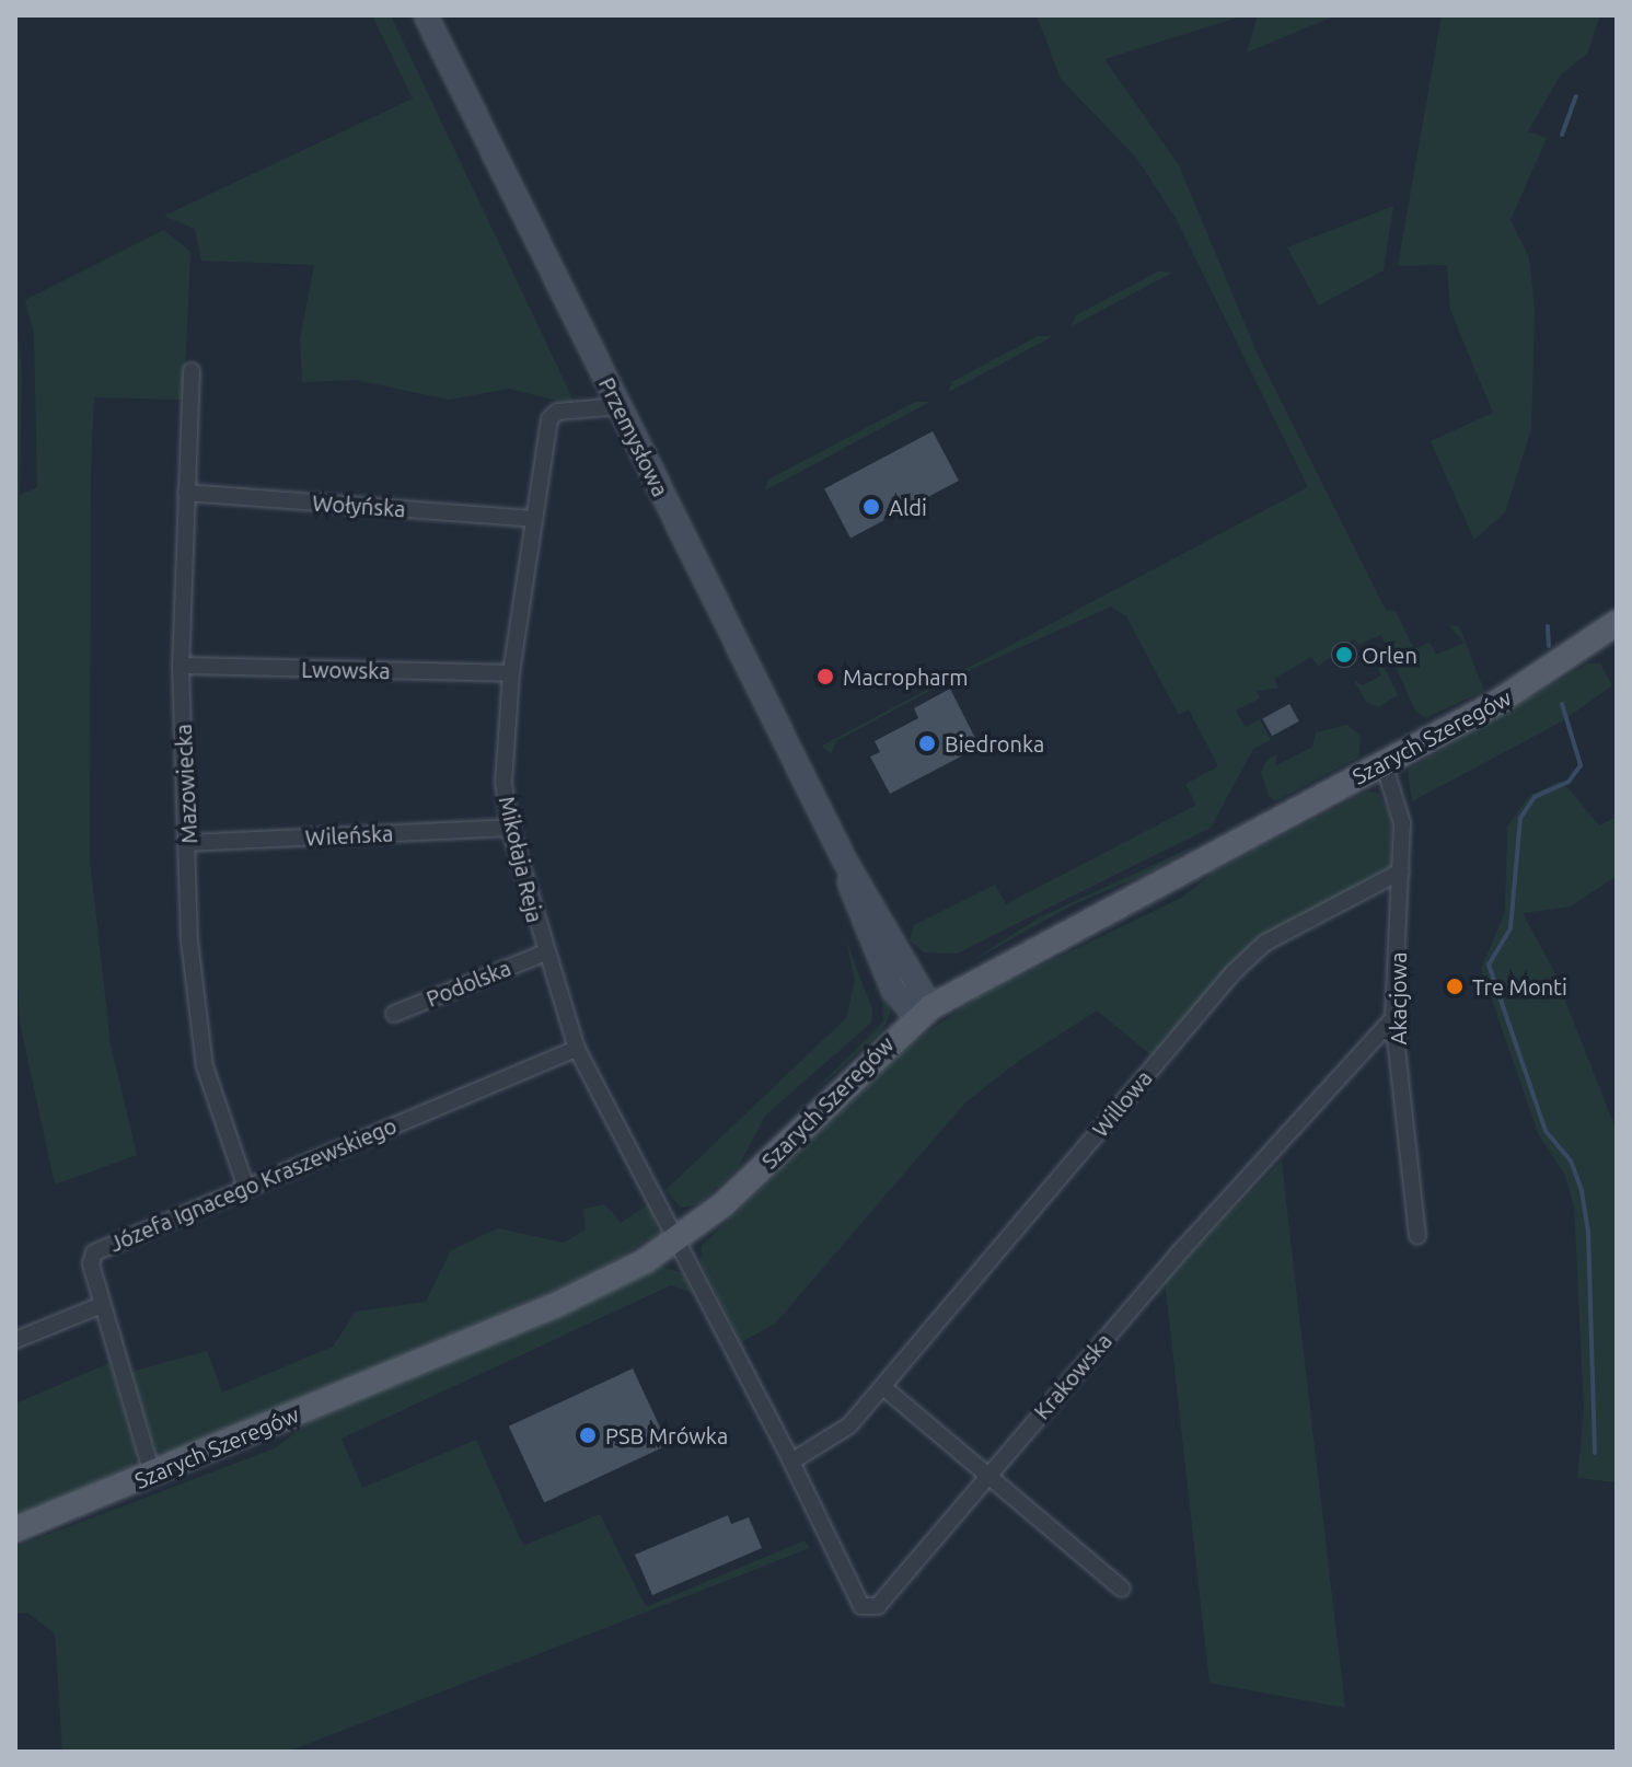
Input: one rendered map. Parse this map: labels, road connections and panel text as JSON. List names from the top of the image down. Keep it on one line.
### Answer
{"streets":{"main road":["Przemysłowa","Szarych Szeregów"],"street":["Wołyńska","Lwowska","Mazowiecka","Wileńska","Mikołaja Reja","Podolska","Akacjowa","Willowa","Józefa Ignacego Kraszewskiego","Krakowska"]},"crossings":[["Przemysłowa","Szarych Szeregów"],["Przemysłowa","Mikołaja Reja"],["Wołyńska","Mazowiecka"],["Wołyńska","Mikołaja Reja"],["Lwowska","Mazowiecka"],["Lwowska","Mikołaja Reja"],["Szarych Szeregów","Mikołaja Reja"],["Szarych Szeregów","Akacjowa"],["Szarych Szeregów","Józefa Ignacego Kraszewskiego"],["Szarych Szeregów","Krakowska"],["Mazowiecka","Wileńska"],["Mazowiecka","Józefa Ignacego Kraszewskiego"],["Wileńska","Mikołaja Reja"],["Mikołaja Reja","Podolska"],["Mikołaja Reja","Józefa Ignacego Kraszewskiego"],["Mikołaja Reja","Krakowska"],["Akacjowa","Willowa"],["Akacjowa","Krakowska"],["Willowa","Krakowska"]],"places":["Aldi","Orlen","Macropharm","Biedronka","Tre Monti","PSB Mrówka"]}
